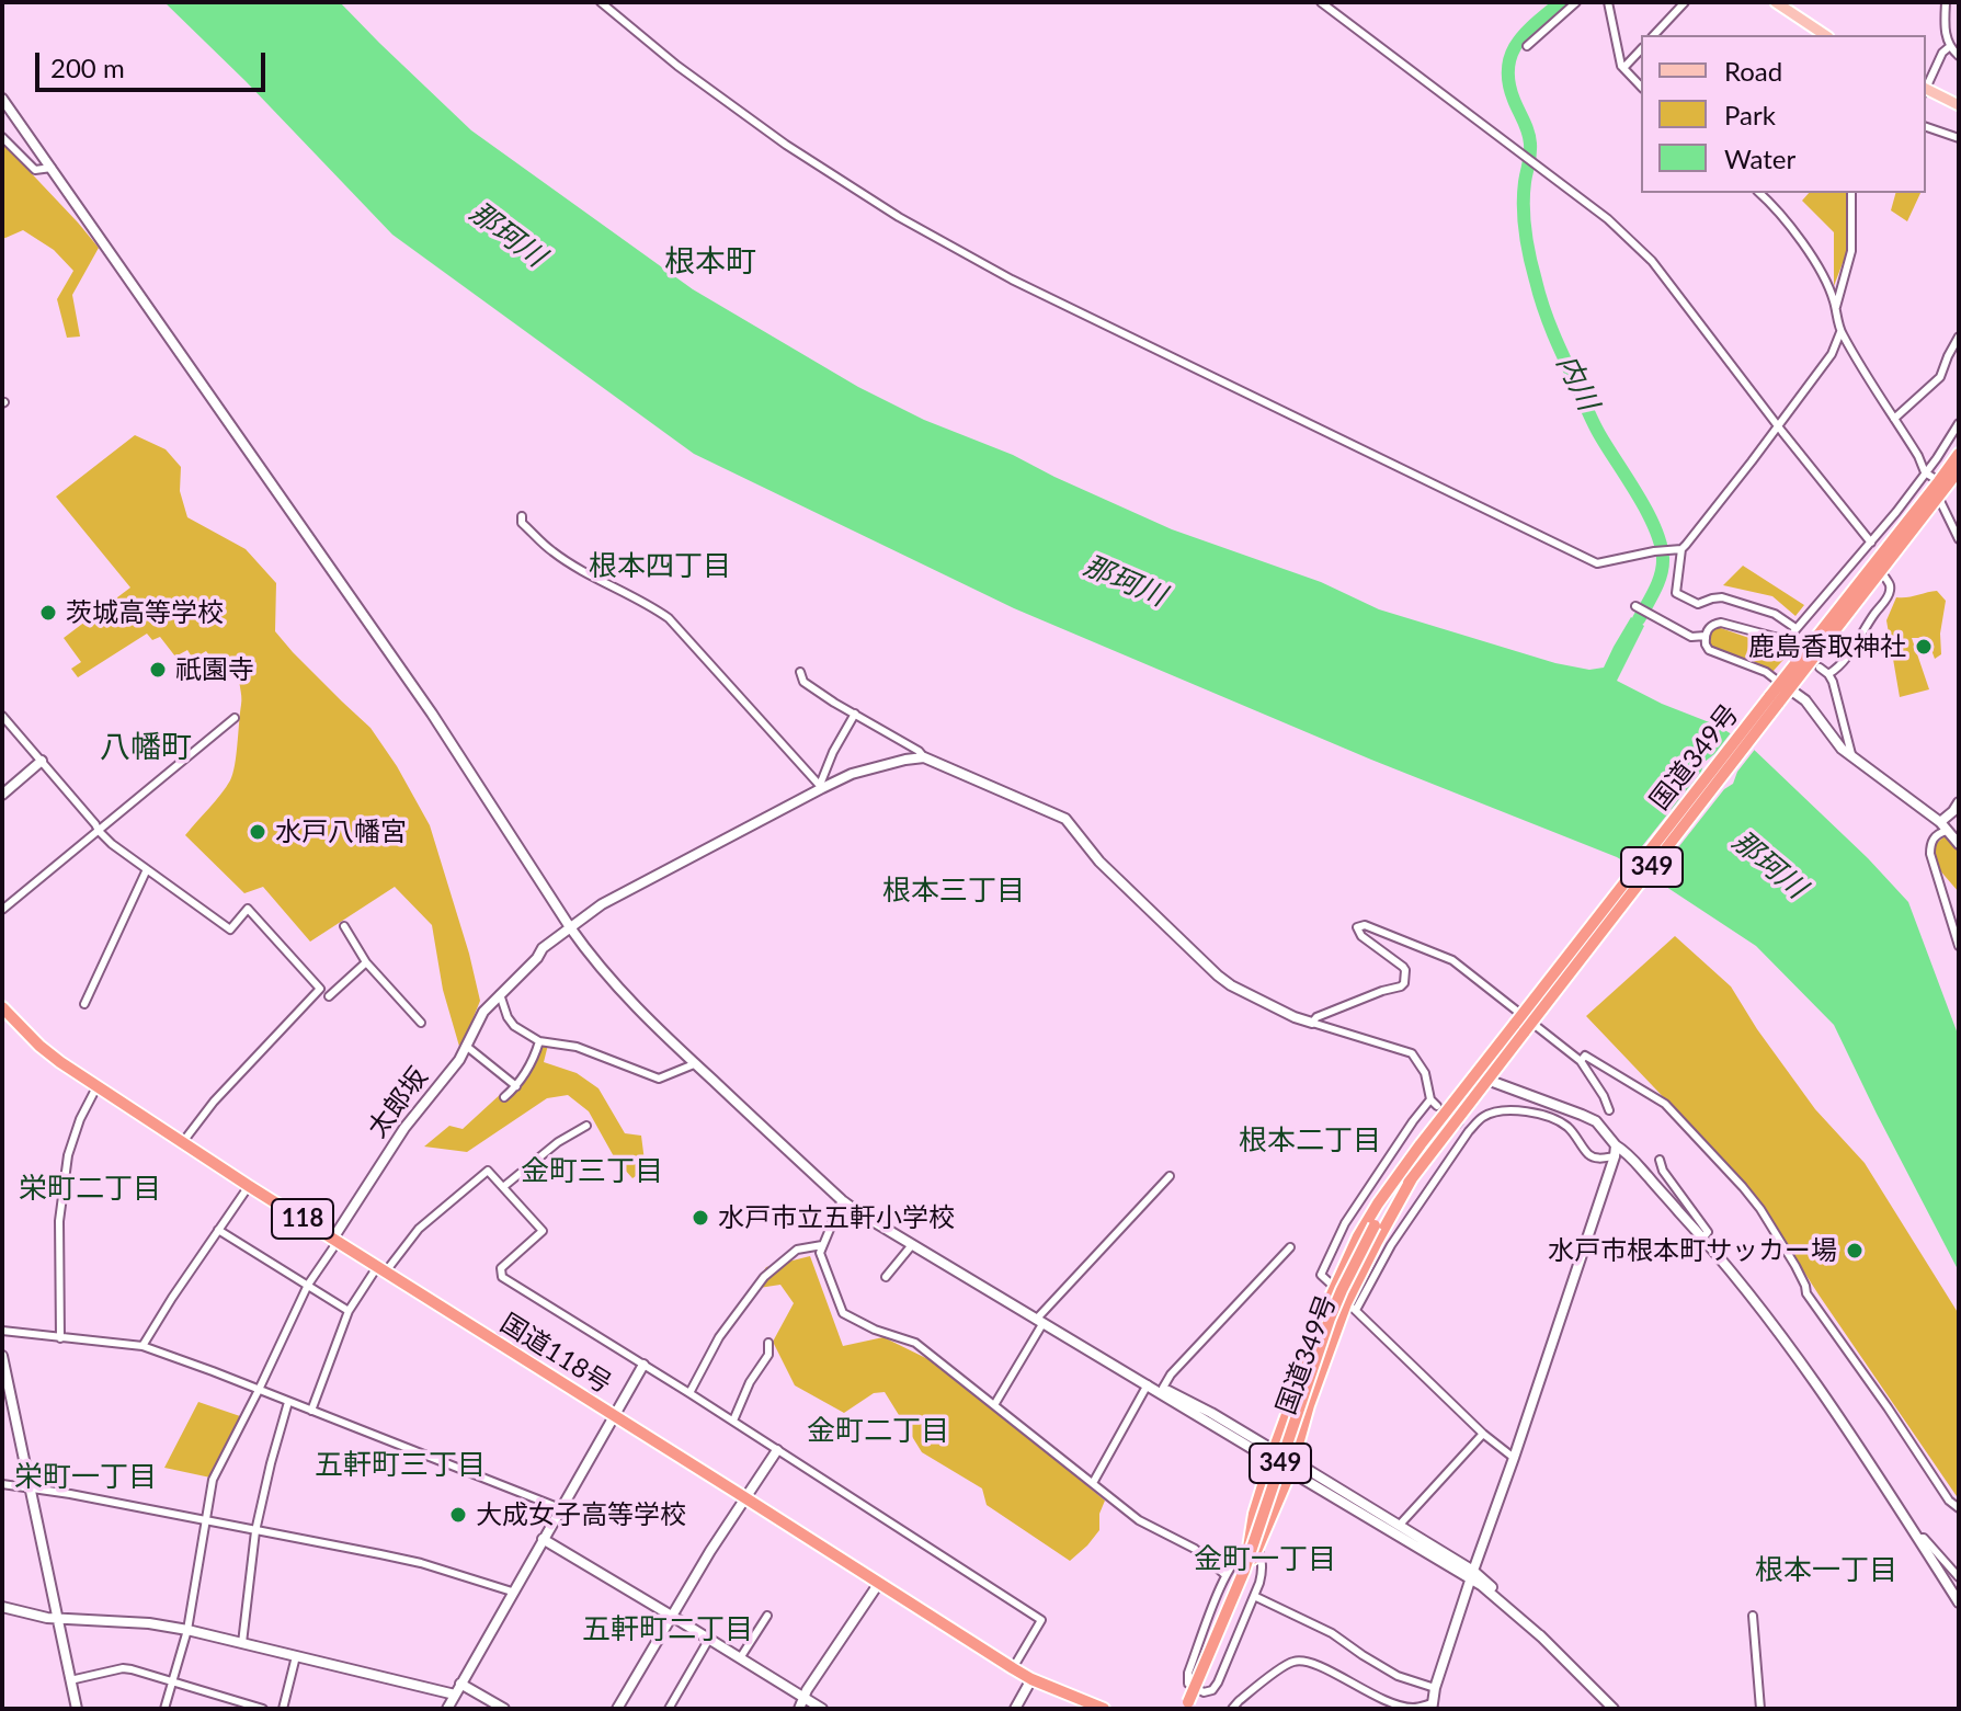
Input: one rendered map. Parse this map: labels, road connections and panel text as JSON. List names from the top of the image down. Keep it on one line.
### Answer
{"streets":{"highway":["国道349号","349","118","国道118号"],"street":["太郎坂"]},"crossings":[["太郎坂","国道118号"]],"districts":["根本町","根本四丁目","八幡町","根本三丁目","根本二丁目","金町三丁目","栄町二丁目","金町二丁目","五軒町三丁目","栄町一丁目","金町一丁目","根本一丁目","五軒町二丁目"],"water":["那珂川","内川"],"places":["茨城高等学校","鹿島香取神社","祇園寺","水戸八幡宮","水戸市立五軒小学校","水戸市根本町サッカー場","大成女子高等学校"],"legend":["Road","Park","Water"],"scale_bar":"200 m"}
